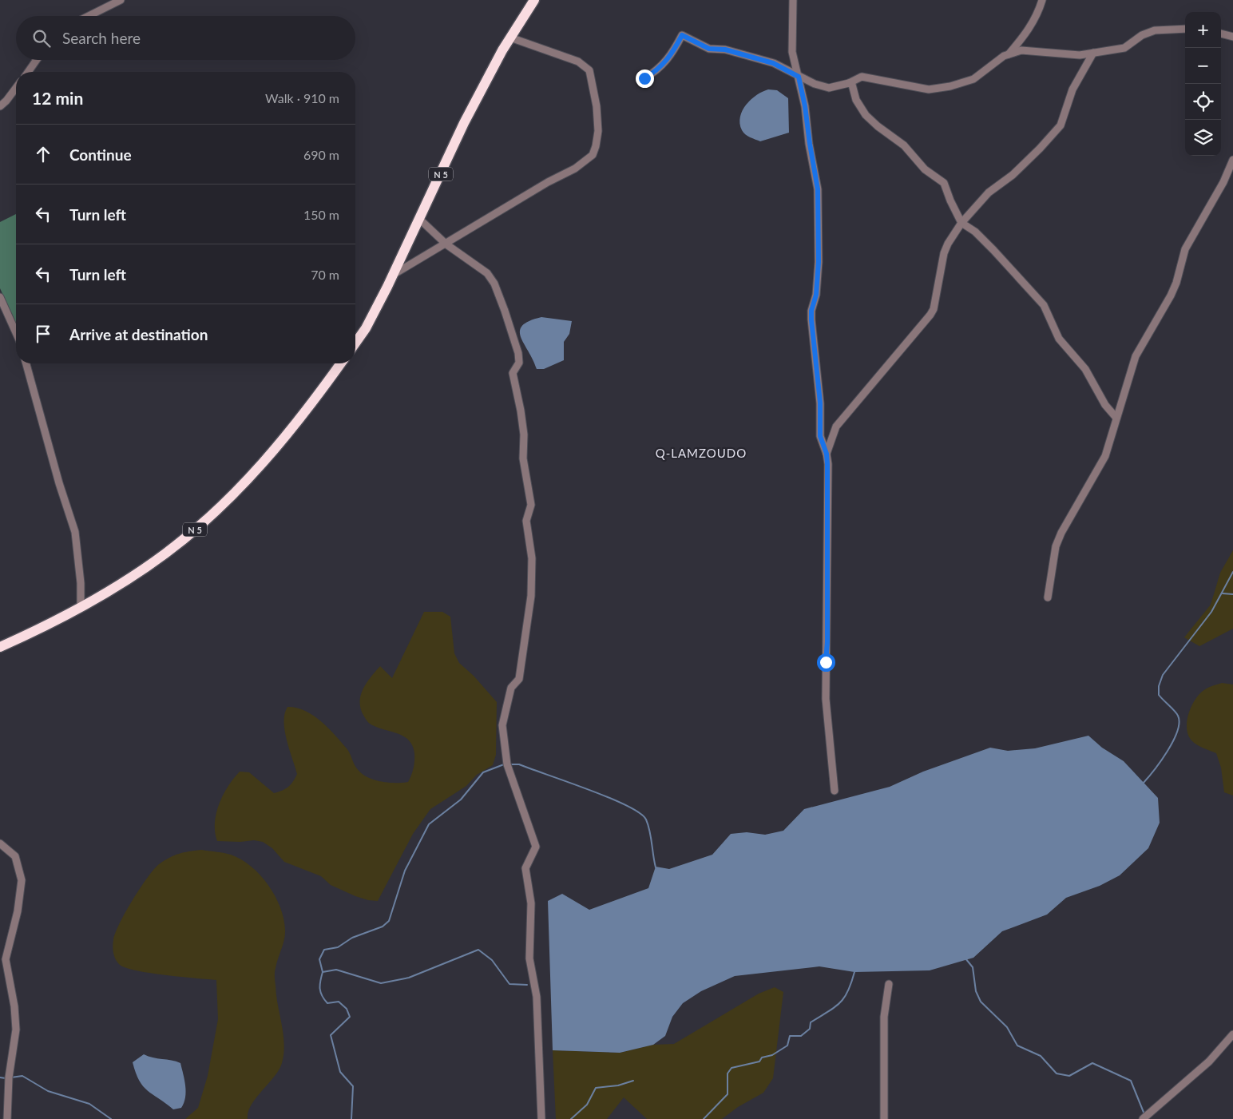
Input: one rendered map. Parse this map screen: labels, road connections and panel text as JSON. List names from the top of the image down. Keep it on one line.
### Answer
{"streets":{"highway":["N 5"]},"districts":["Q-LAMZOUDO"],"page":{"map_buttons":["+","−"],"search":"Search here","heading":["12 min","Walk · 910 m"],"list":[["Continue","690 m"],["Turn left","150 m"],["Turn left","70 m"],"Arrive at destination"]}}
